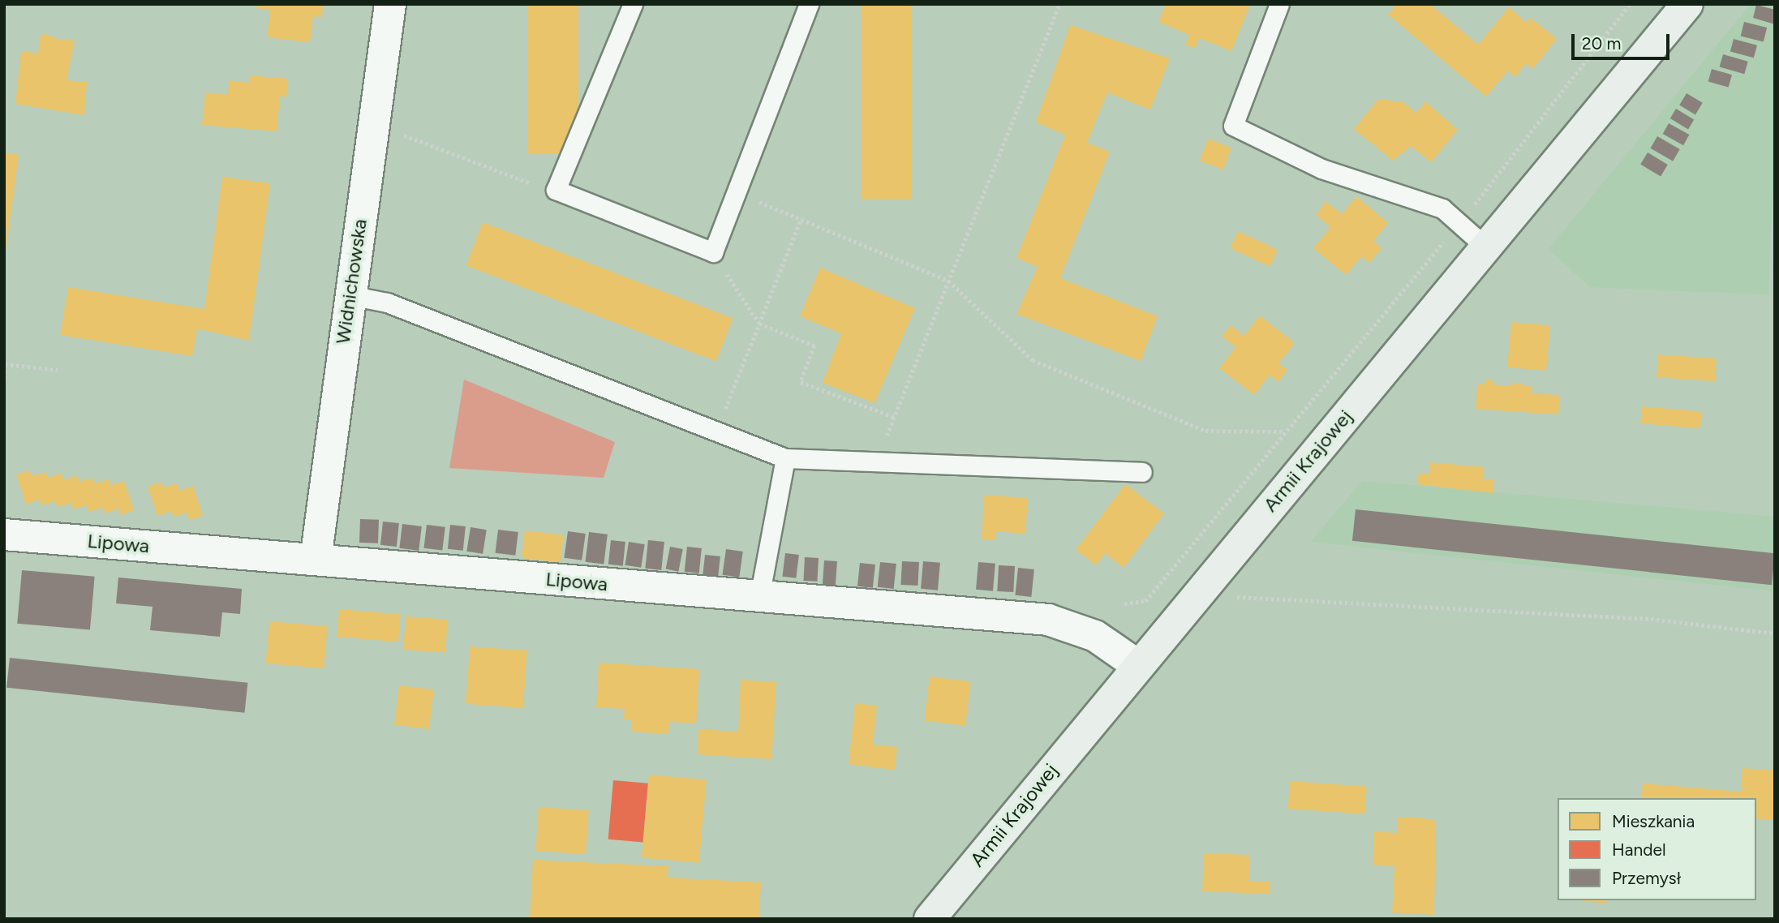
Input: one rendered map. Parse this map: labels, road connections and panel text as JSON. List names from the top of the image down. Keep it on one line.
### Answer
{"streets":{"main road":["Armii Krajowej"],"street":["Widnichowska","Lipowa"]},"crossings":[["Widnichowska","Lipowa"],["Armii Krajowej","Lipowa"]],"legend":["Mieszkania","Handel","Przemysł"],"scale_bar":"20 m"}
